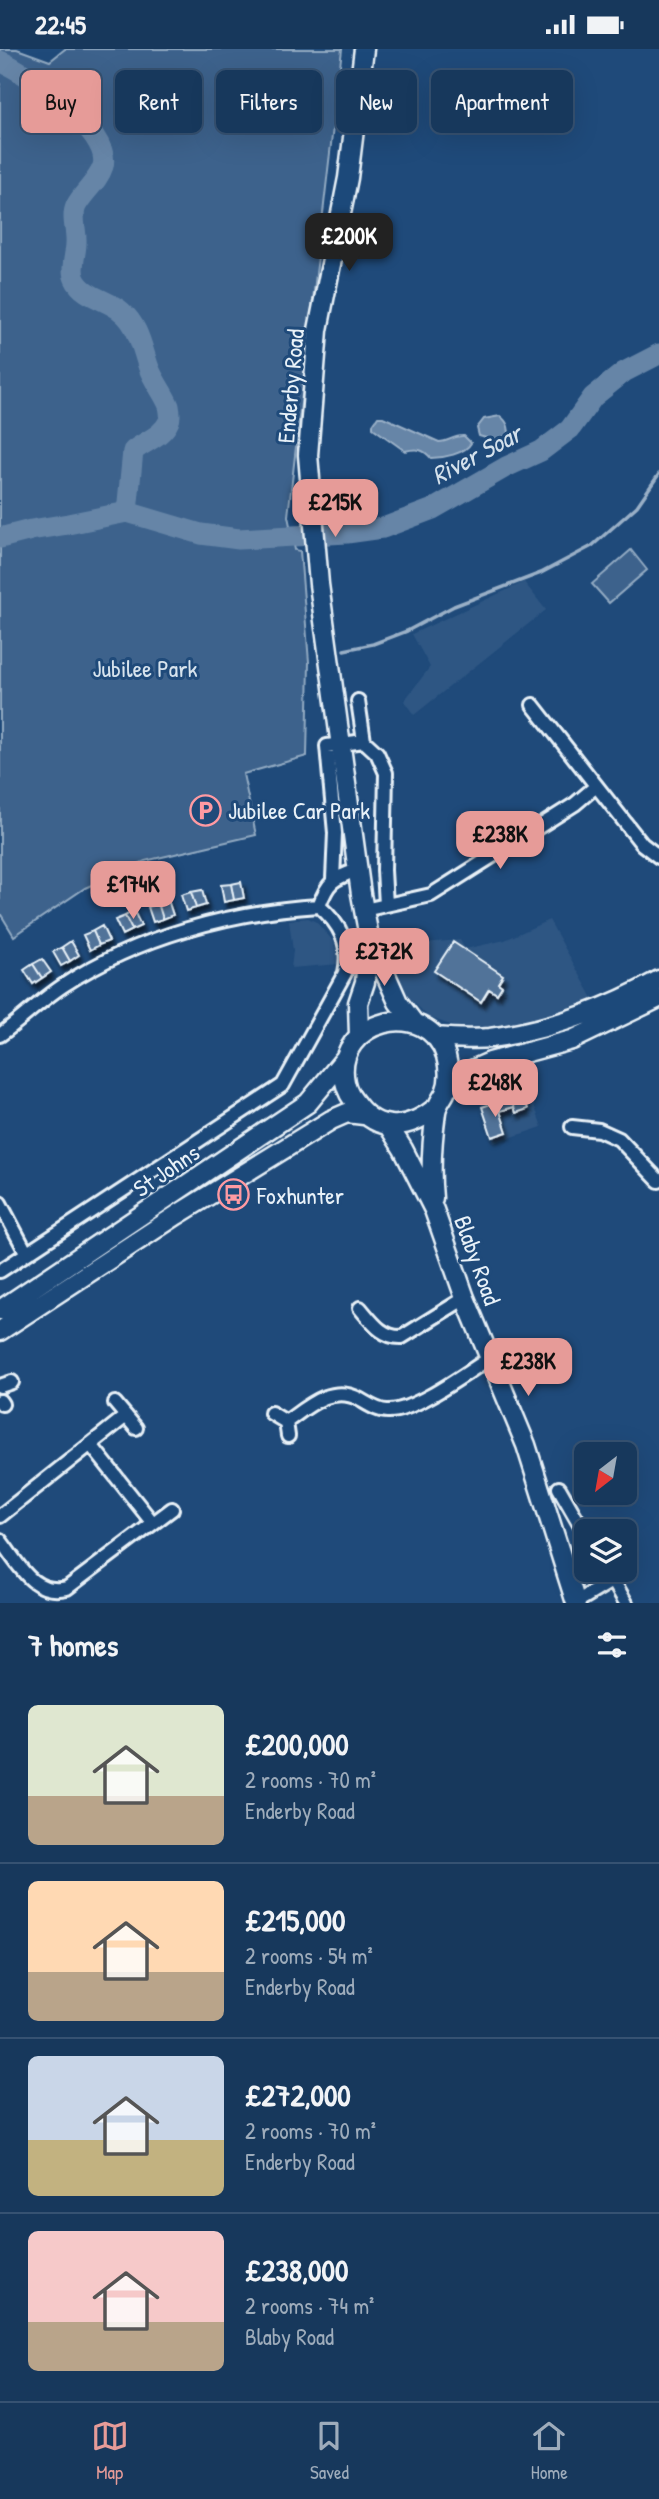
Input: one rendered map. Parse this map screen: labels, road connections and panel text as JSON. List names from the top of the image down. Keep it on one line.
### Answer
{"streets":{"main road":["Enderby Road","St Johns","Blaby Road"]},"crossings":[["Enderby Road","St Johns"],["Enderby Road","Blaby Road"],["St Johns","Blaby Road"]],"water":["River Soar"],"parks":["Jubilee Park"],"places":{"parking":["Jubilee Car Park"],"bus stop":["Foxhunter"]},"north":"bottom left","page":{"status":"22:45","chip":["Buy","Rent","Filters","New","Apartment"],"price":["£200K","£215K","£238K","£174K","£272K","£248K","£238K"],"heading":"7 homes","list":[{"name":"£200,000","note":"2 rooms · 70 m² · Enderby Road"},{"name":"£215,000","note":"2 rooms · 54 m² · Enderby Road"},{"name":"£272,000","note":"2 rooms · 70 m² · Enderby Road"},{"name":"£238,000","note":"2 rooms · 74 m² · Blaby Road"}],"tabs":["Map","Saved","Home"]}}
